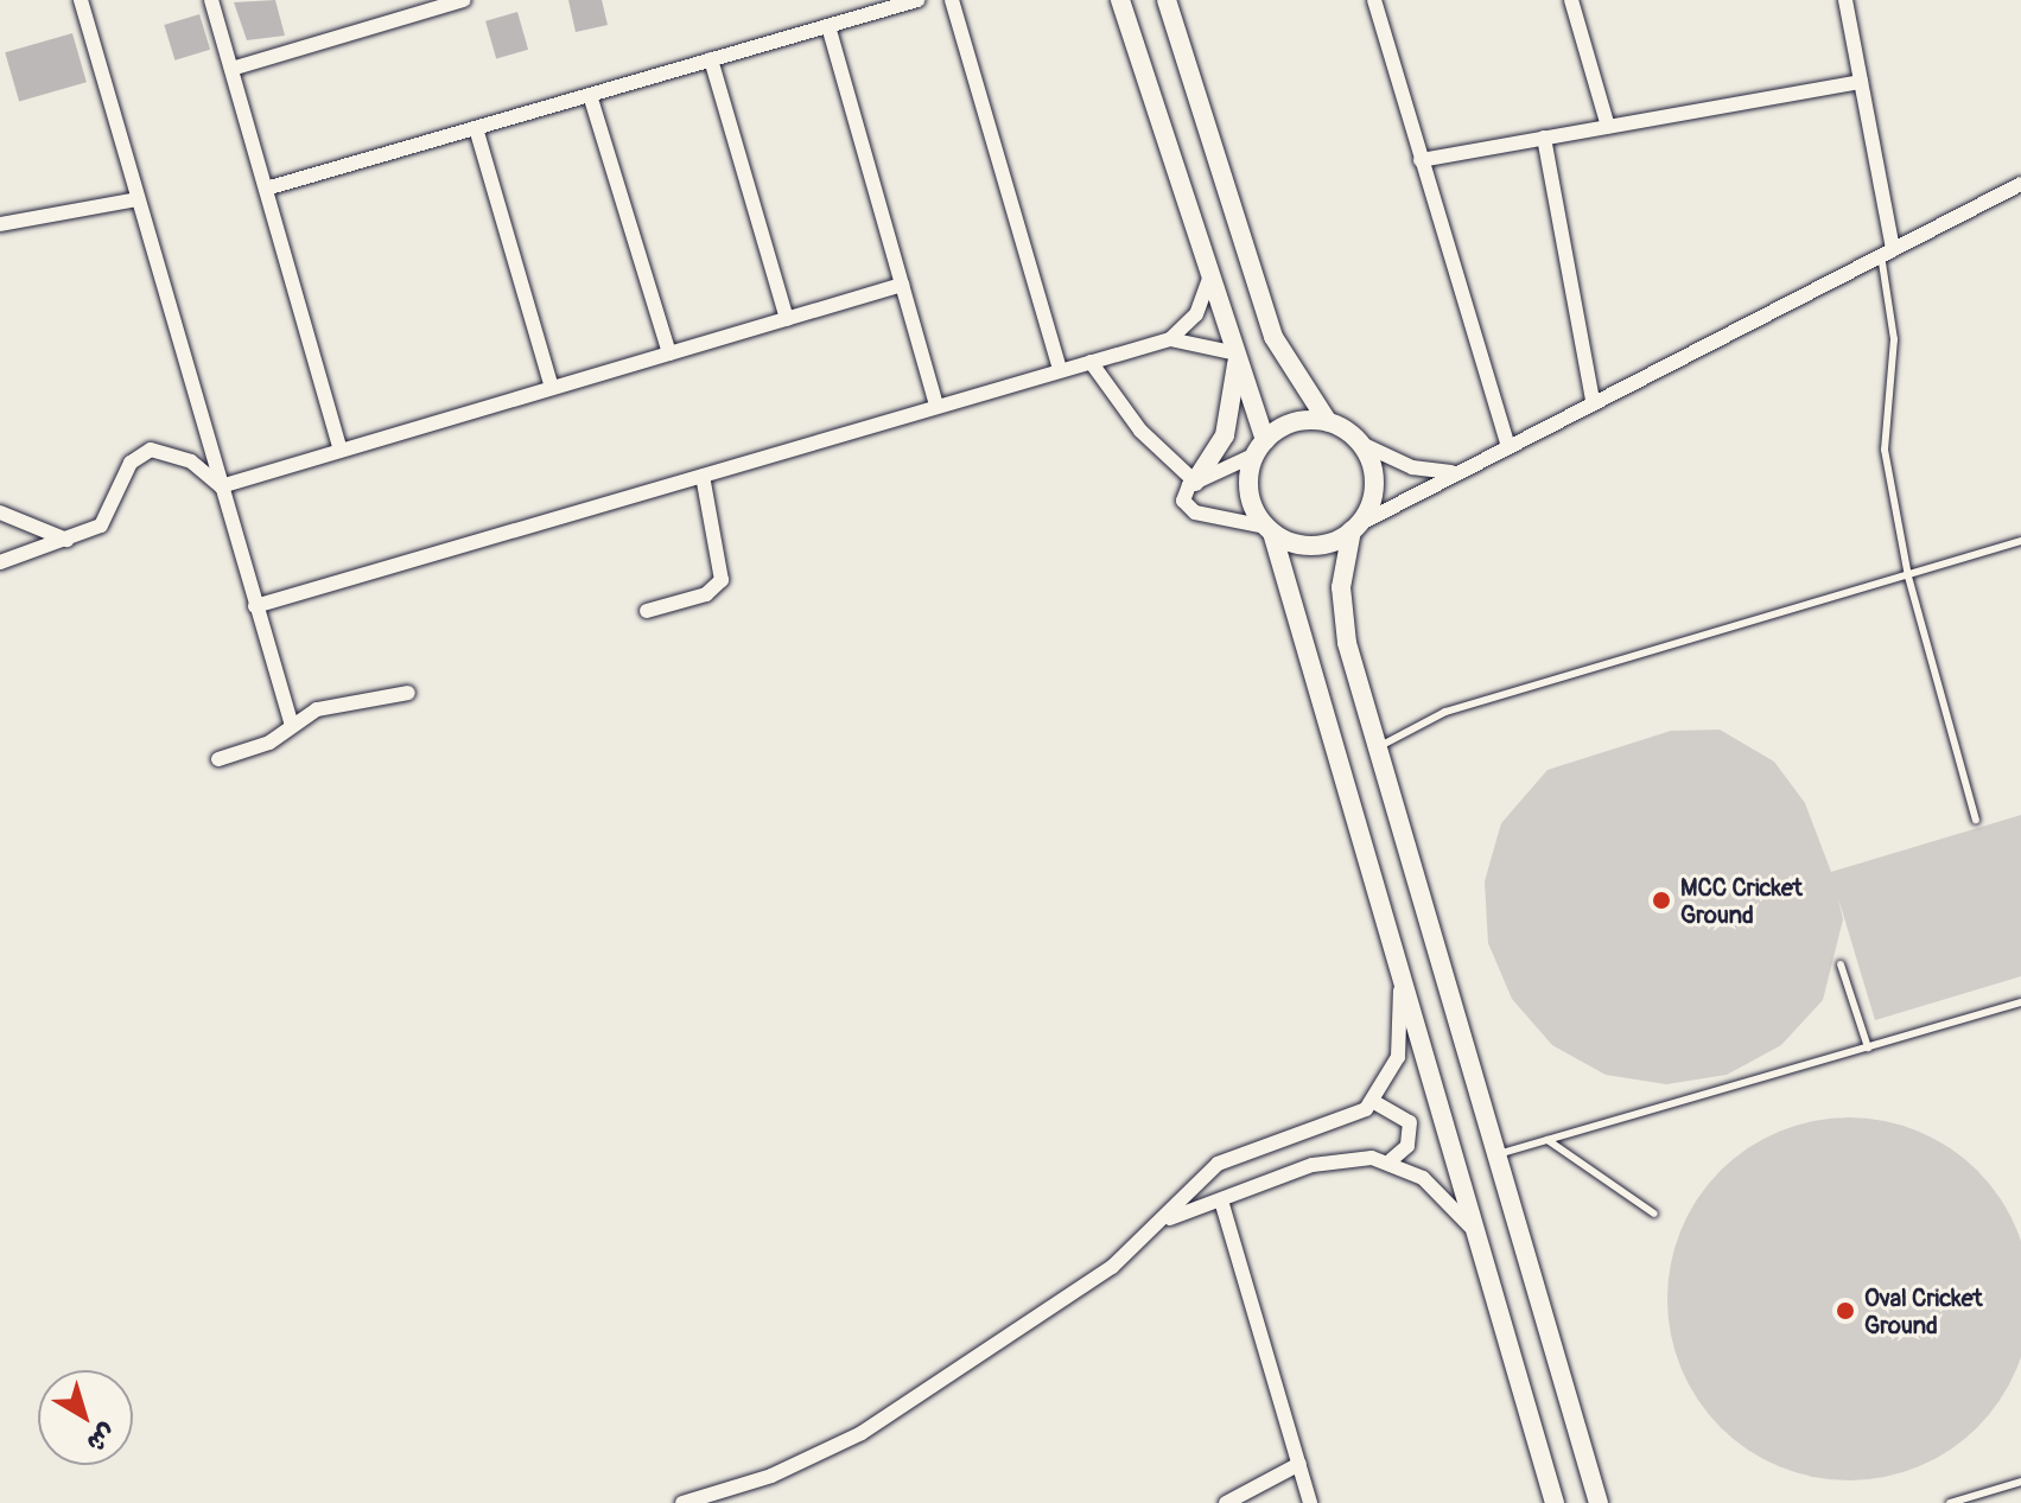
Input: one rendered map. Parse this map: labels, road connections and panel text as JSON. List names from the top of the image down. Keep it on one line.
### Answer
{"places":["MCC Cricket Ground","Oval Cricket Ground"],"north":"bottom right"}
